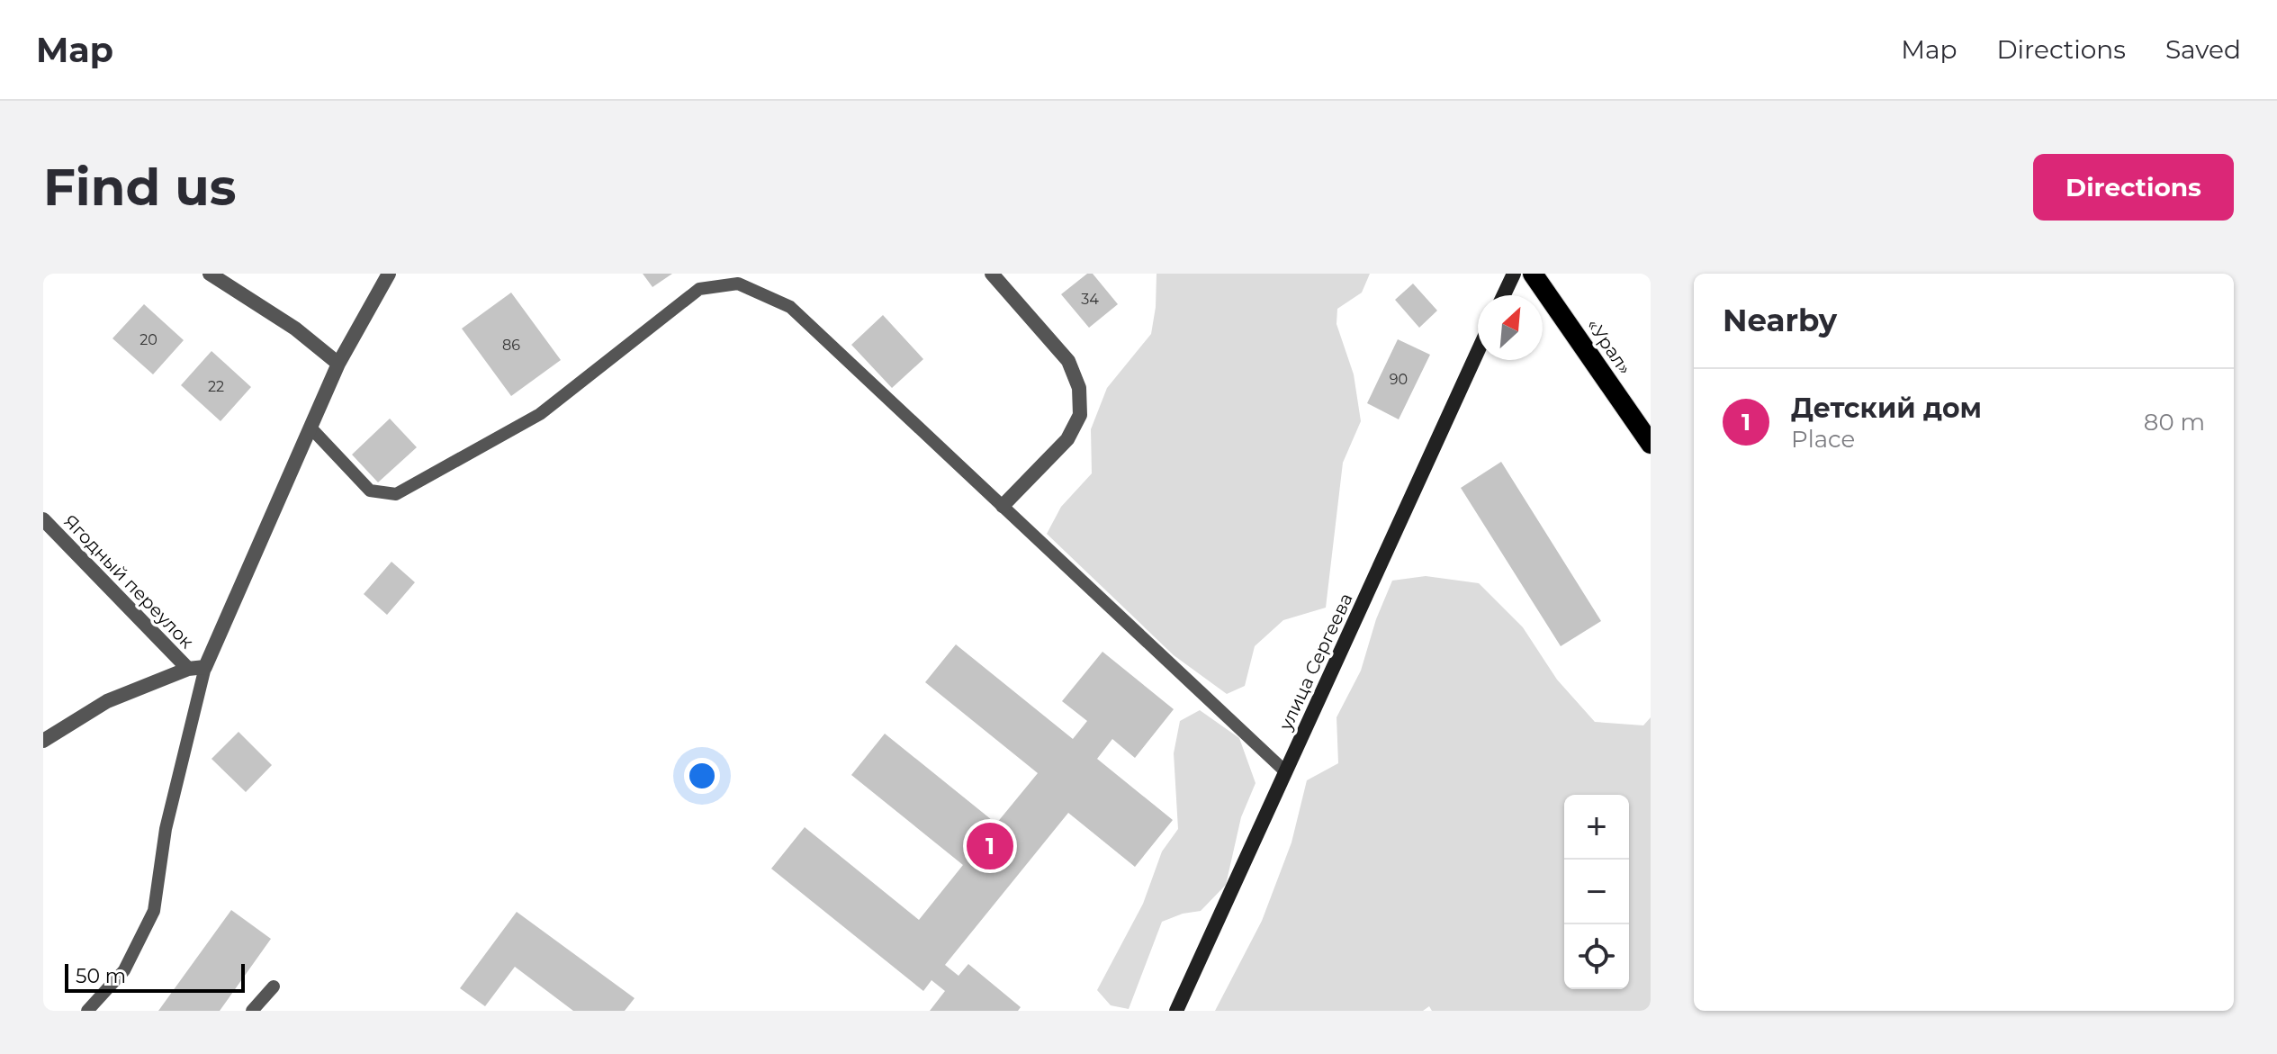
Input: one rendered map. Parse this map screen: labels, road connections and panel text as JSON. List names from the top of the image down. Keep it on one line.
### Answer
{"streets":{"highway":["«Урал»"],"main road":["улица Сергеева"],"street":["Ягодный переулок"]},"house_numbers":["34","20","86","90","22"],"scale_bar":"50 m","north":"top right","page":{"header":"Map","nav":["Map","Directions","Saved"],"buttons":"Directions","title":"Find us","heading":"Nearby","list":[{"mark":"1","name":"Детский дом","note":"Place","value":"80 m"}],"map_buttons":["+","−"],"pins":"1","scale":"50 m"}}
